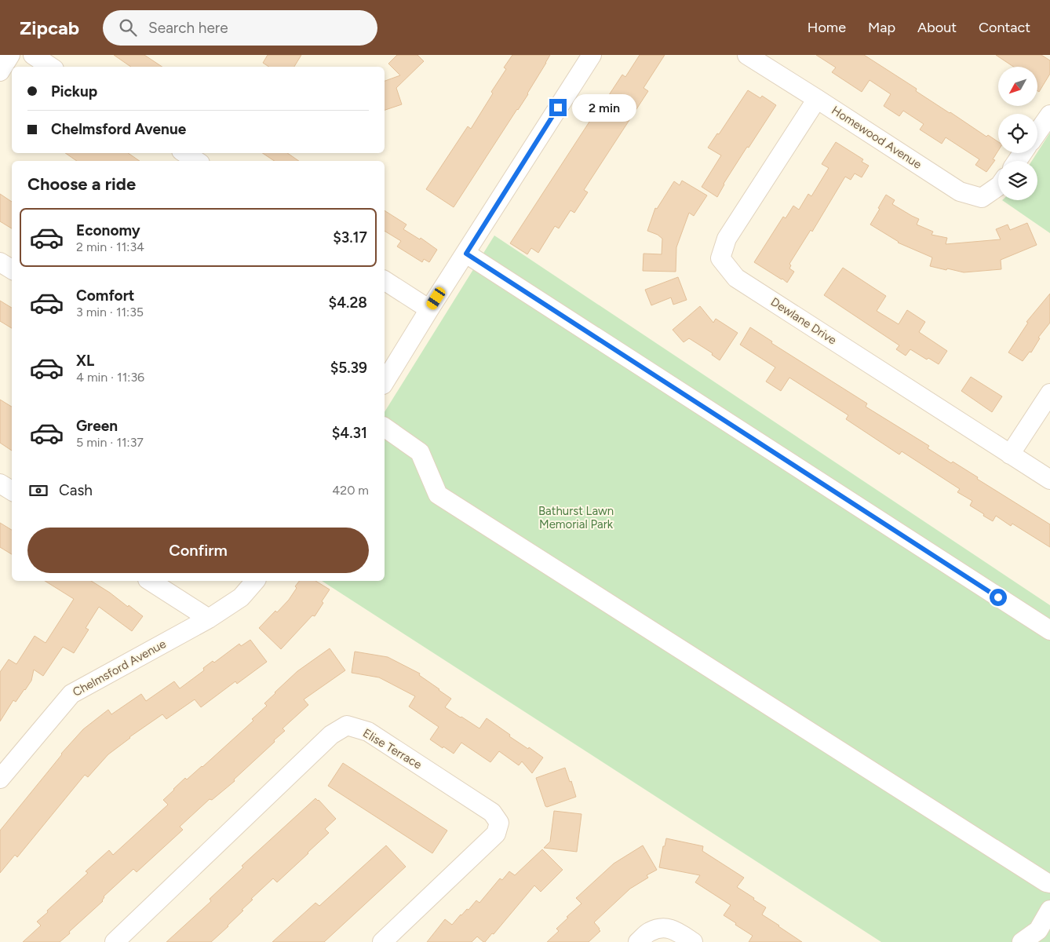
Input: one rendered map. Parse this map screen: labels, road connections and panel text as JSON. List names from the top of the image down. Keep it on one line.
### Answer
{"streets":{"street":["Homewood Avenue","Dewlane Drive","Chelmsford Avenue","Elise Terrace"]},"crossings":[["Homewood Avenue","Dewlane Drive"]],"parks":["Bathurst Lawn Memorial Park"],"north":"bottom left","page":{"header":"Zipcab","search":"Search here","nav":["Home","Map","About","Contact"],"banner":["Pickup","Chelmsford Avenue"],"bubble":"2 min","heading":"Choose a ride","list":[{"name":"Economy","note":"2 min · 11:34","value":"$3.17"},{"name":"Comfort","note":"3 min · 11:35","value":"$4.28"},{"name":"XL","note":"4 min · 11:36","value":"$5.39"},{"name":"Green","note":"5 min · 11:37","value":"$4.31"}],"pay":["Cash","420 m"],"buttons":"Confirm"}}
